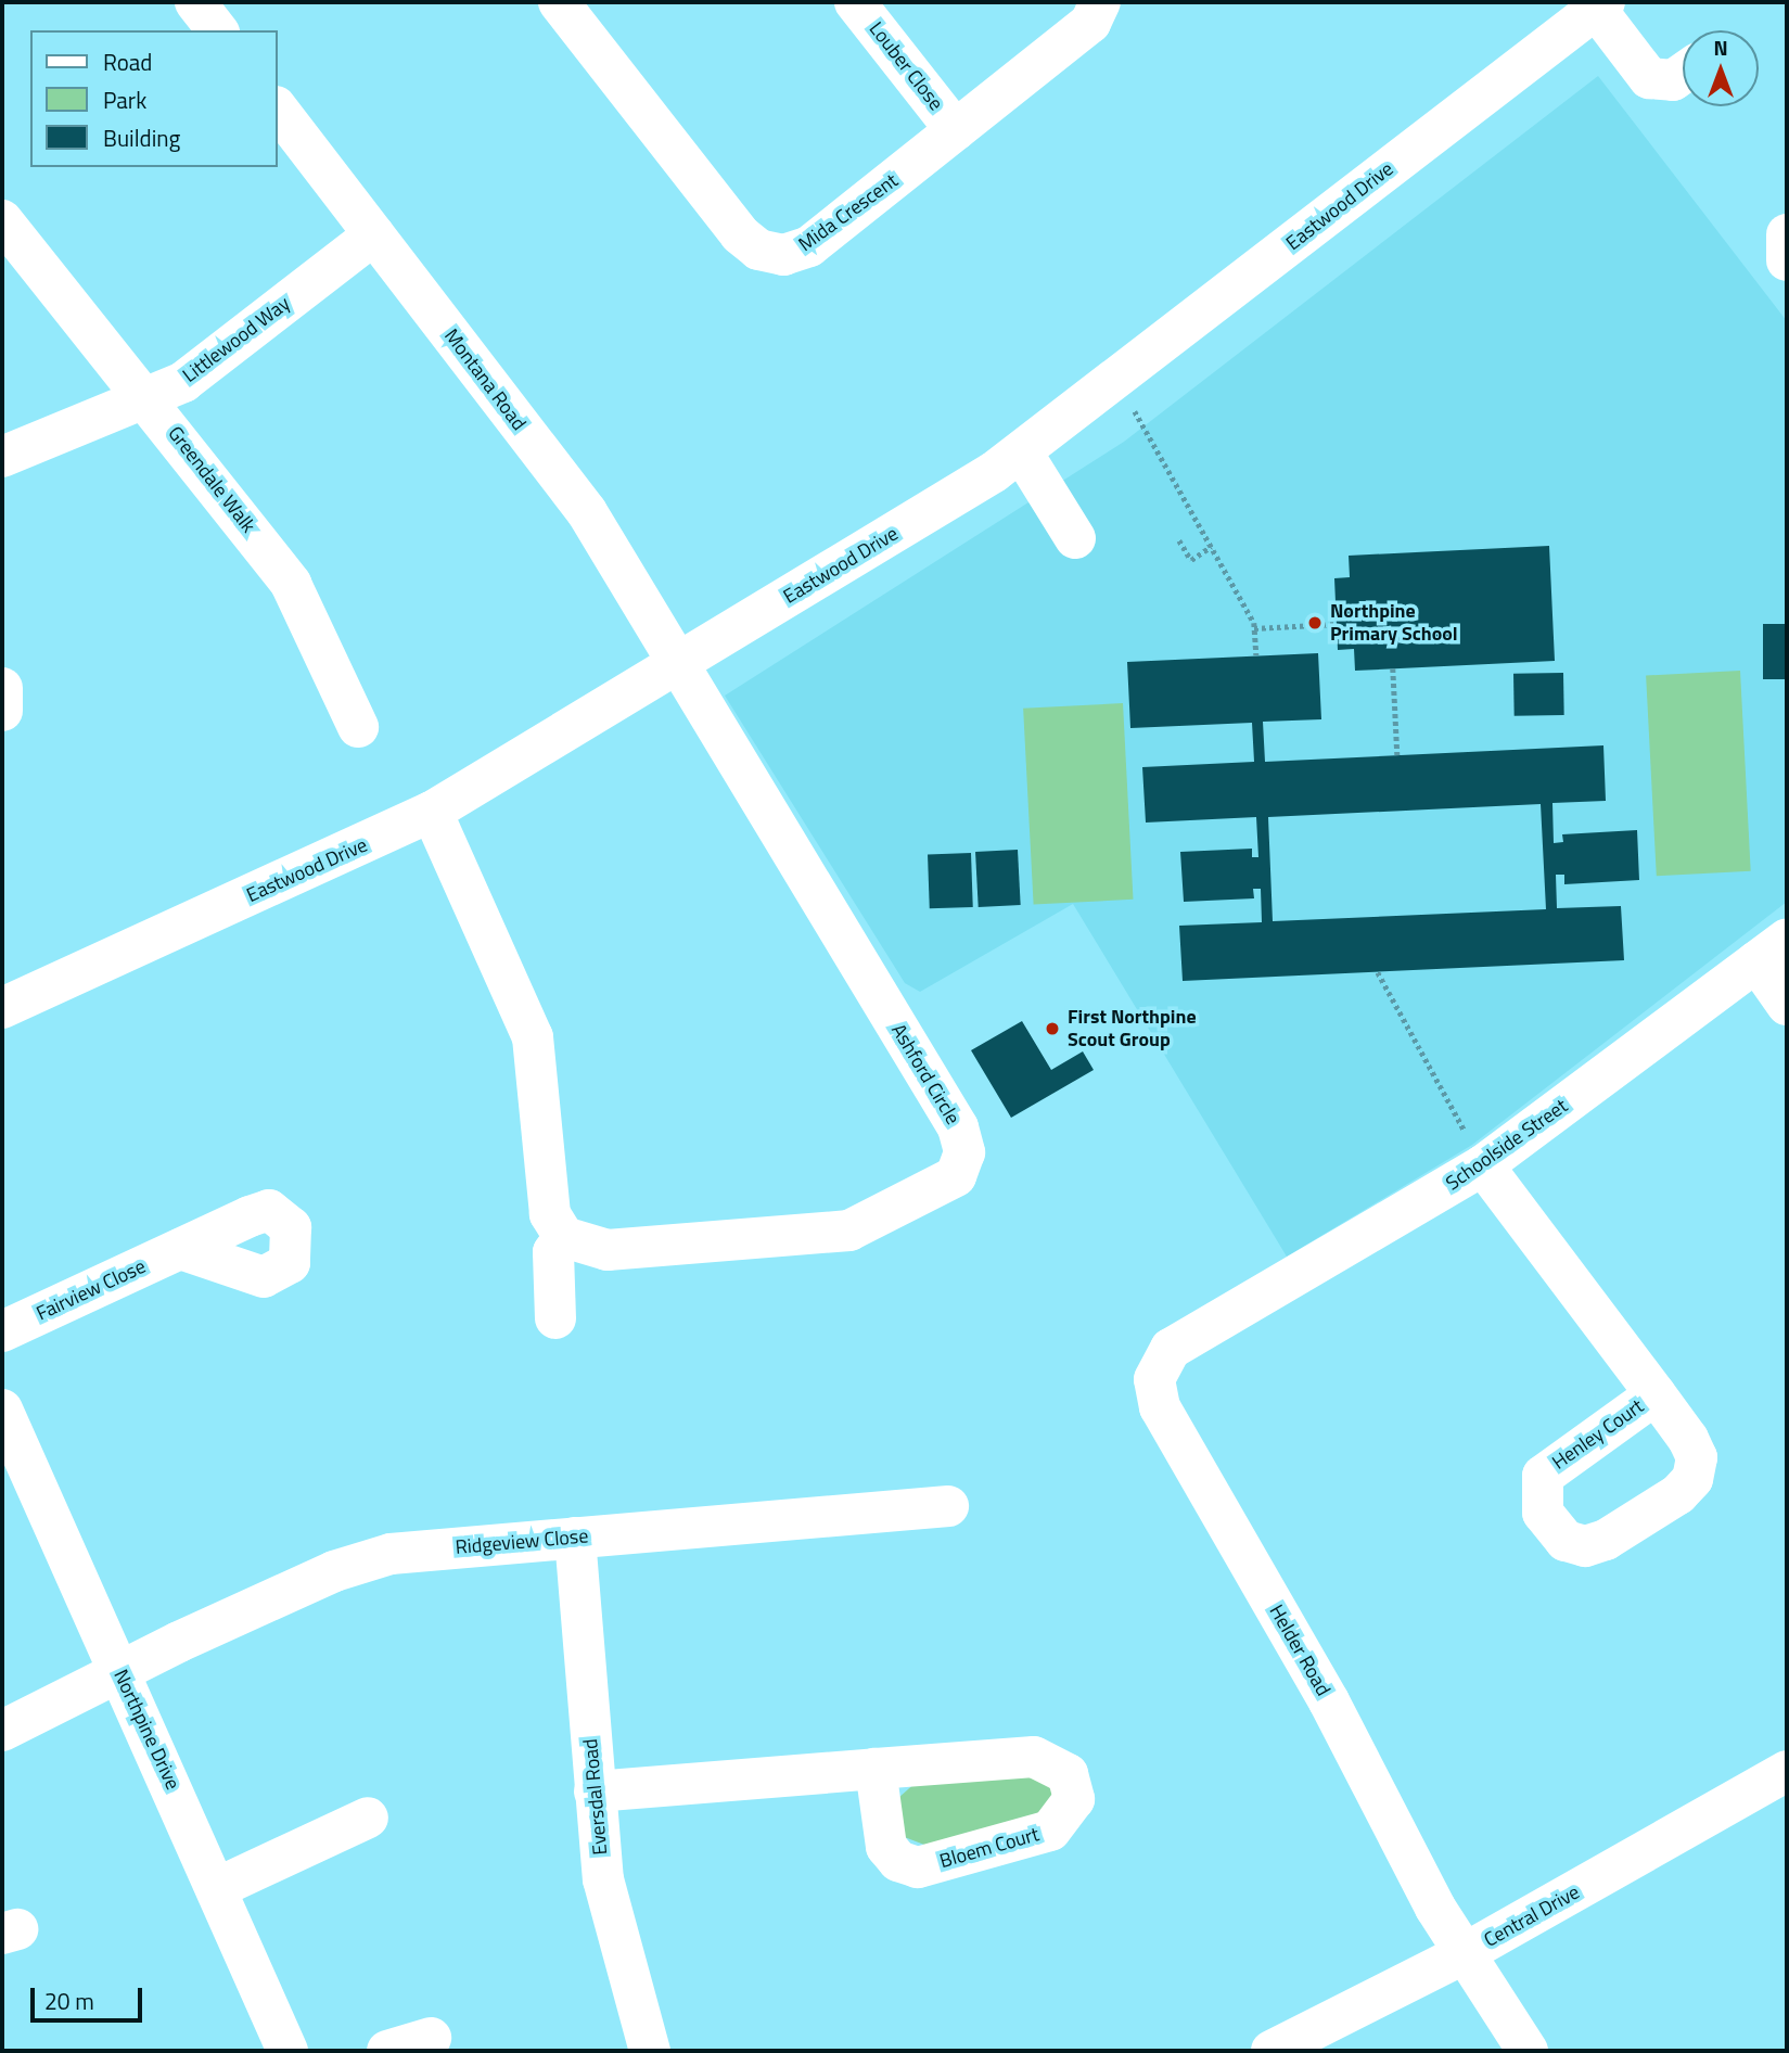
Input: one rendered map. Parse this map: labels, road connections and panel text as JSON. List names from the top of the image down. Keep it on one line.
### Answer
{"streets":{"street":["Louber Close","Eastwood Drive","Mida Crescent","Littlewood Way","Montana Road","Greendale Walk","Ashford Circle","Schoolside Street","Fairview Close","Henley Court","Ridgeview Close","Helder Road","Northpine Drive","Eversdal Road","Central Drive"]},"crossings":[["Louber Close","Mida Crescent"],["Eastwood Drive","Montana Road"],["Eastwood Drive","Ashford Circle"],["Littlewood Way","Montana Road"],["Littlewood Way","Greendale Walk"],["Montana Road","Ashford Circle"],["Schoolside Street","Henley Court"],["Schoolside Street","Helder Road"],["Ridgeview Close","Northpine Drive"],["Ridgeview Close","Eversdal Road"],["Helder Road","Central Drive"]],"places":["Northpine Primary School","First Northpine Scout Group"],"legend":["Road","Park","Building"],"scale_bar":"20 m","north":"top"}
